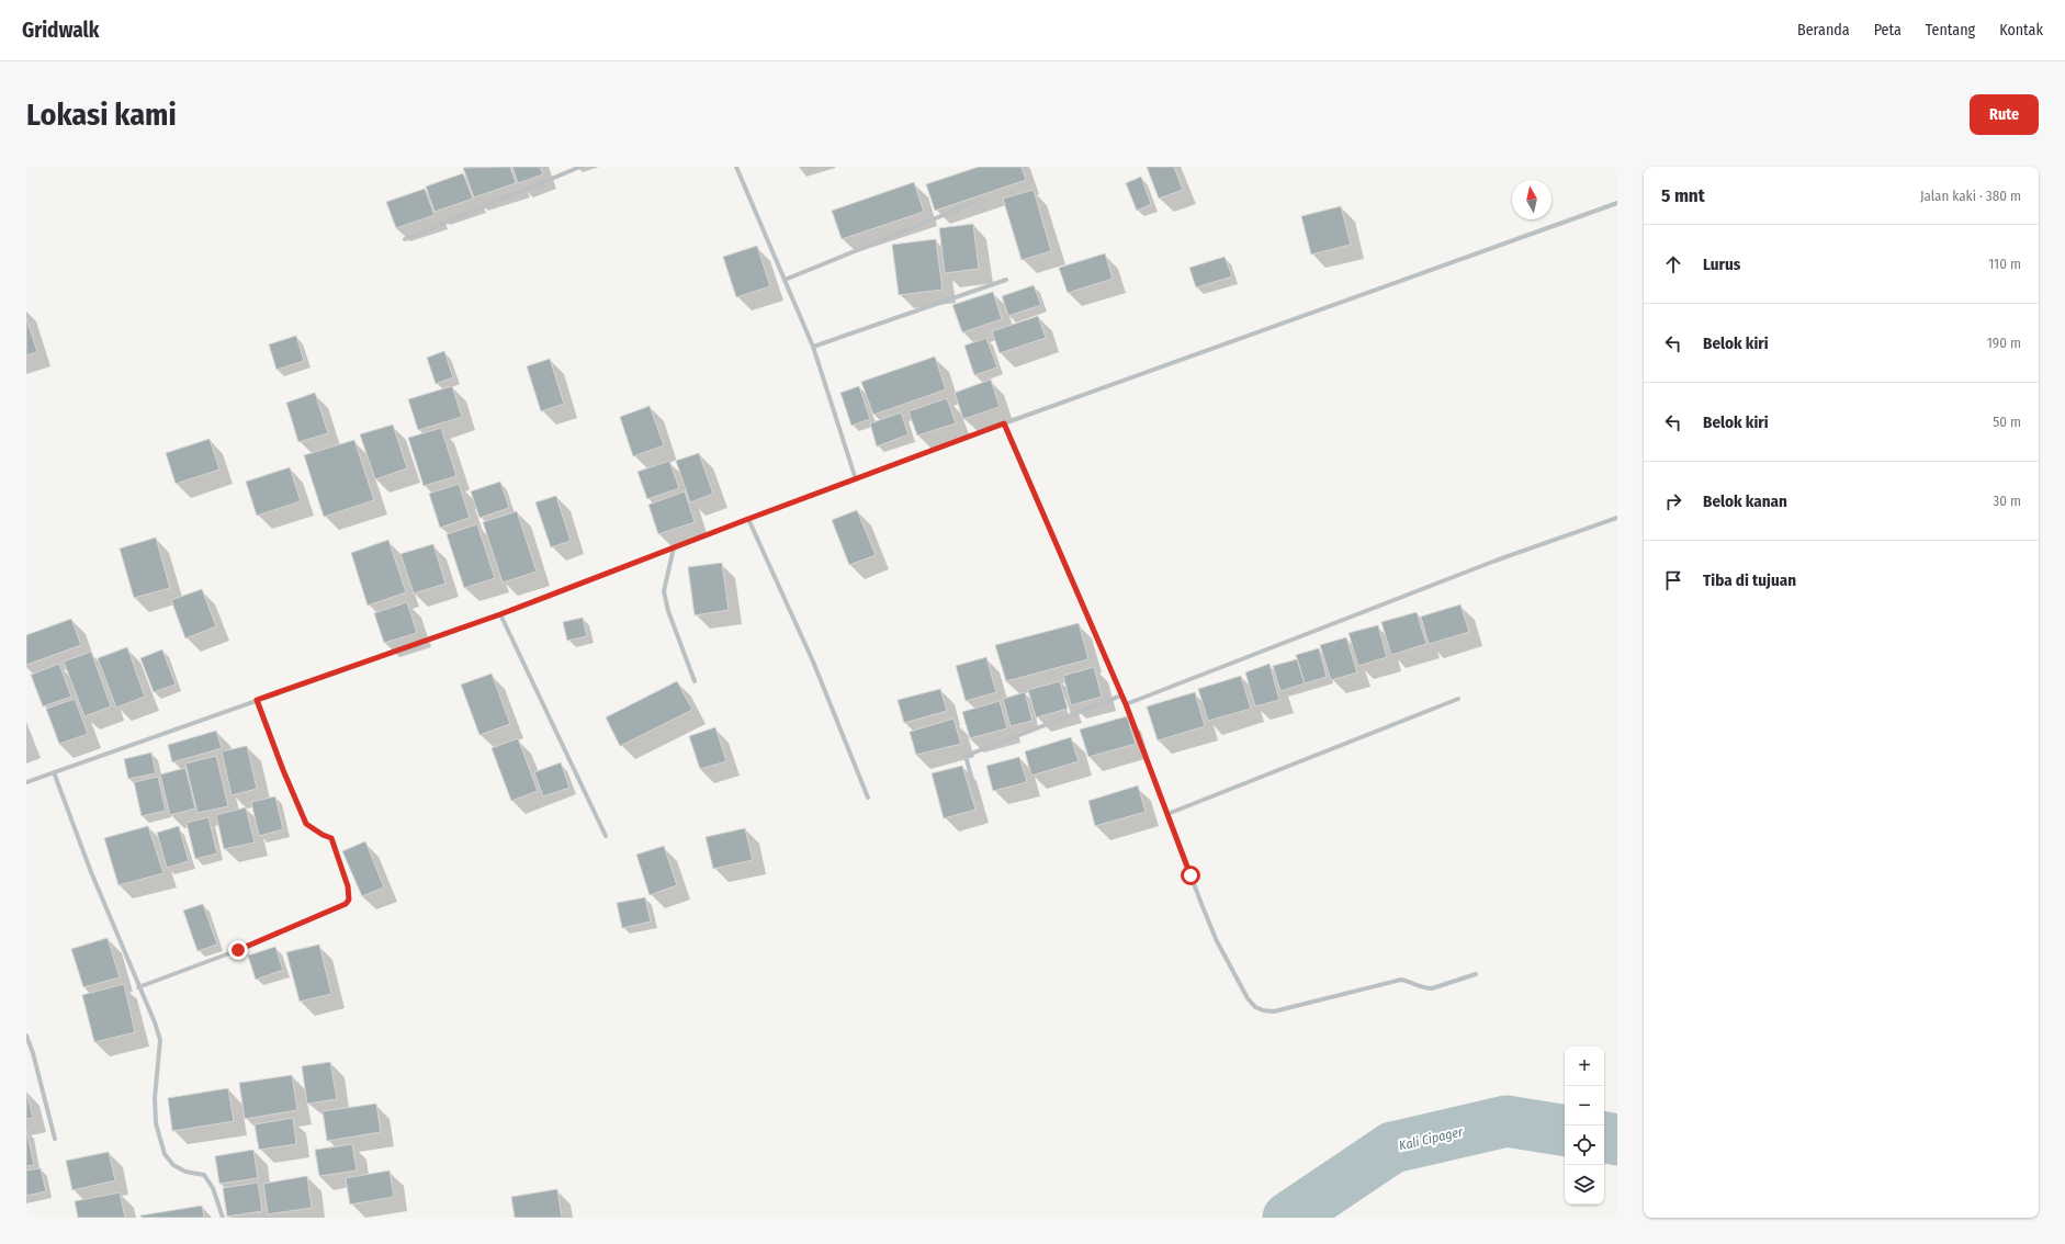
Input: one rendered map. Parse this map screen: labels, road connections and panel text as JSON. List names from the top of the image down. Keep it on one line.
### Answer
{"water":["Kali Cipager"],"north":"top","page":{"header":"Gridwalk","nav":["Beranda","Peta","Tentang","Kontak"],"buttons":"Rute","title":"Lokasi kami","heading":["5 mnt","Jalan kaki · 380 m"],"list":[["Lurus","110 m"],["Belok kiri","190 m"],["Belok kiri","50 m"],["Belok kanan","30 m"],"Tiba di tujuan"],"map_buttons":["+","−"]}}
